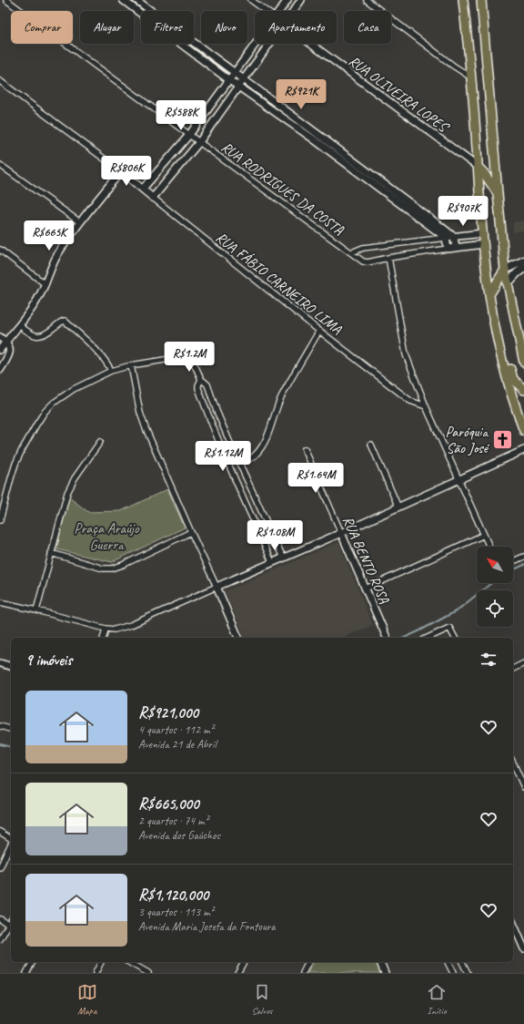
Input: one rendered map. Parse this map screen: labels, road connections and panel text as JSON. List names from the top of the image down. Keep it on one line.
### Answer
{"streets":{"street":["RUA OLIVEIRA LOPES","RUA RODRIGUES DA COSTA","RUA FÁBIO CARNEIRO LIMA","RUA BENTO ROSA"]},"parks":["Praça Araújo Guerra"],"places":{"church":["Paróquia São José"]},"north":"top left","page":{"chip":["Comprar","Alugar","Filtros","Novo","Apartamento","Casa"],"price":["R$921K","R$588K","R$806K","R$907K","R$665K","R$1.2M","R$1.12M","R$1.64M","R$1.08M"],"heading":"9 imóveis","list":[{"name":"R$921,000","note":"4 quartos · 112 m² · Avenida 21 de Abril"},{"name":"R$665,000","note":"2 quartos · 74 m² · Avenida dos Gaúchos"},{"name":"R$1,120,000","note":"3 quartos · 113 m² · Avenida Maria Josefa da Fontoura"}],"tabs":["Mapa","Salvos","Início"]}}
